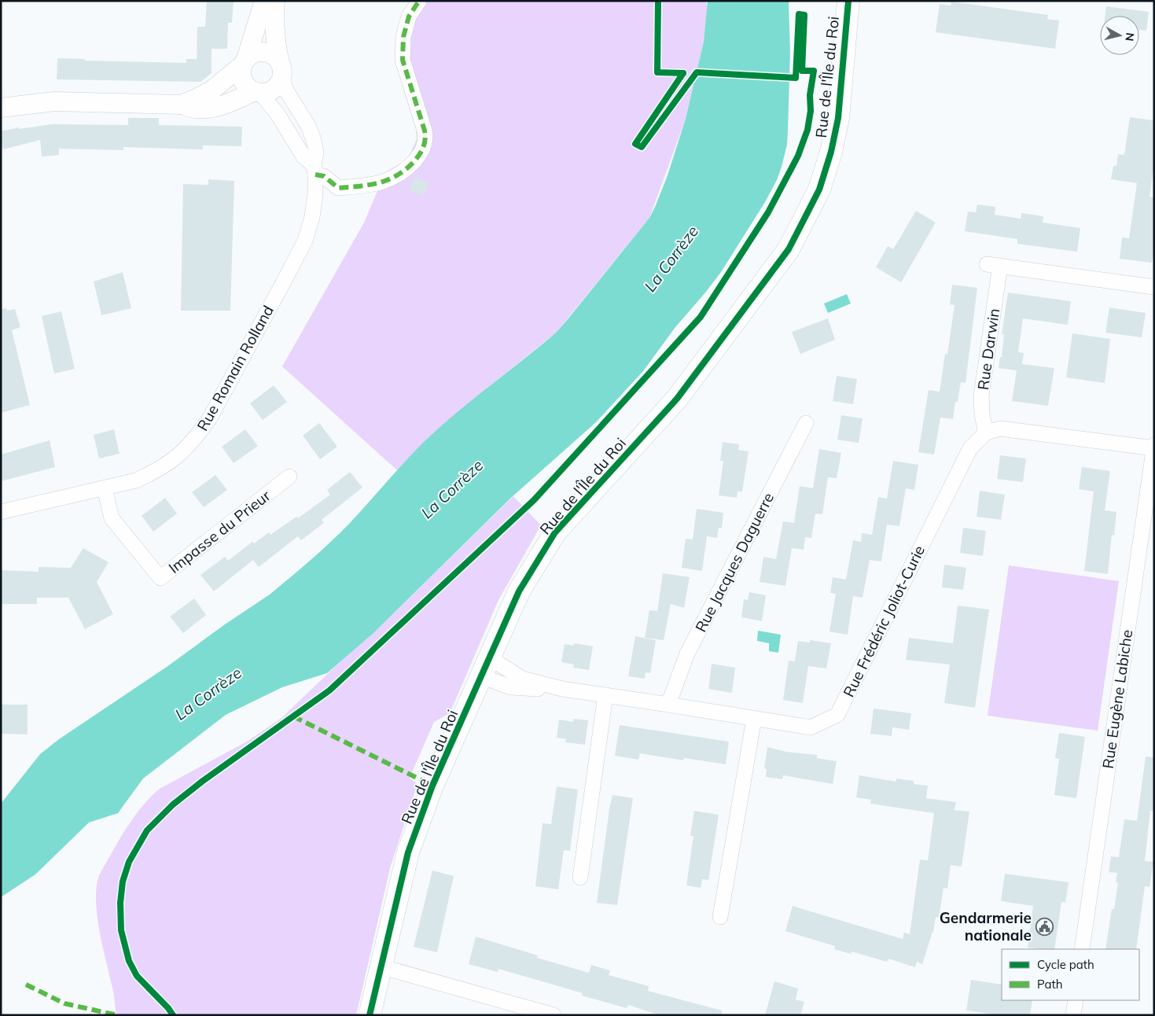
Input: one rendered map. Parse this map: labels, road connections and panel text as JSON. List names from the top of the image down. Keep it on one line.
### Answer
{"streets":{"main road":["Rue de l'Île du Roi"],"street":["Rue Darwin","Rue Romain Rolland","Impasse du Prieur","Rue Jacques Daguerre","Rue Frédéric Joliot-Curie","Rue Eugène Labiche"]},"crossings":[["Rue de l'Île du Roi","Rue Frédéric Joliot-Curie"],["Rue Darwin","Rue Frédéric Joliot-Curie"],["Rue Romain Rolland","Impasse du Prieur"],["Rue Jacques Daguerre","Rue Frédéric Joliot-Curie"]],"water":["La Corrèze"],"places":{"public building":["Gendarmerie nationale"]},"legend":["Cycle path","Path"],"north":"right"}
